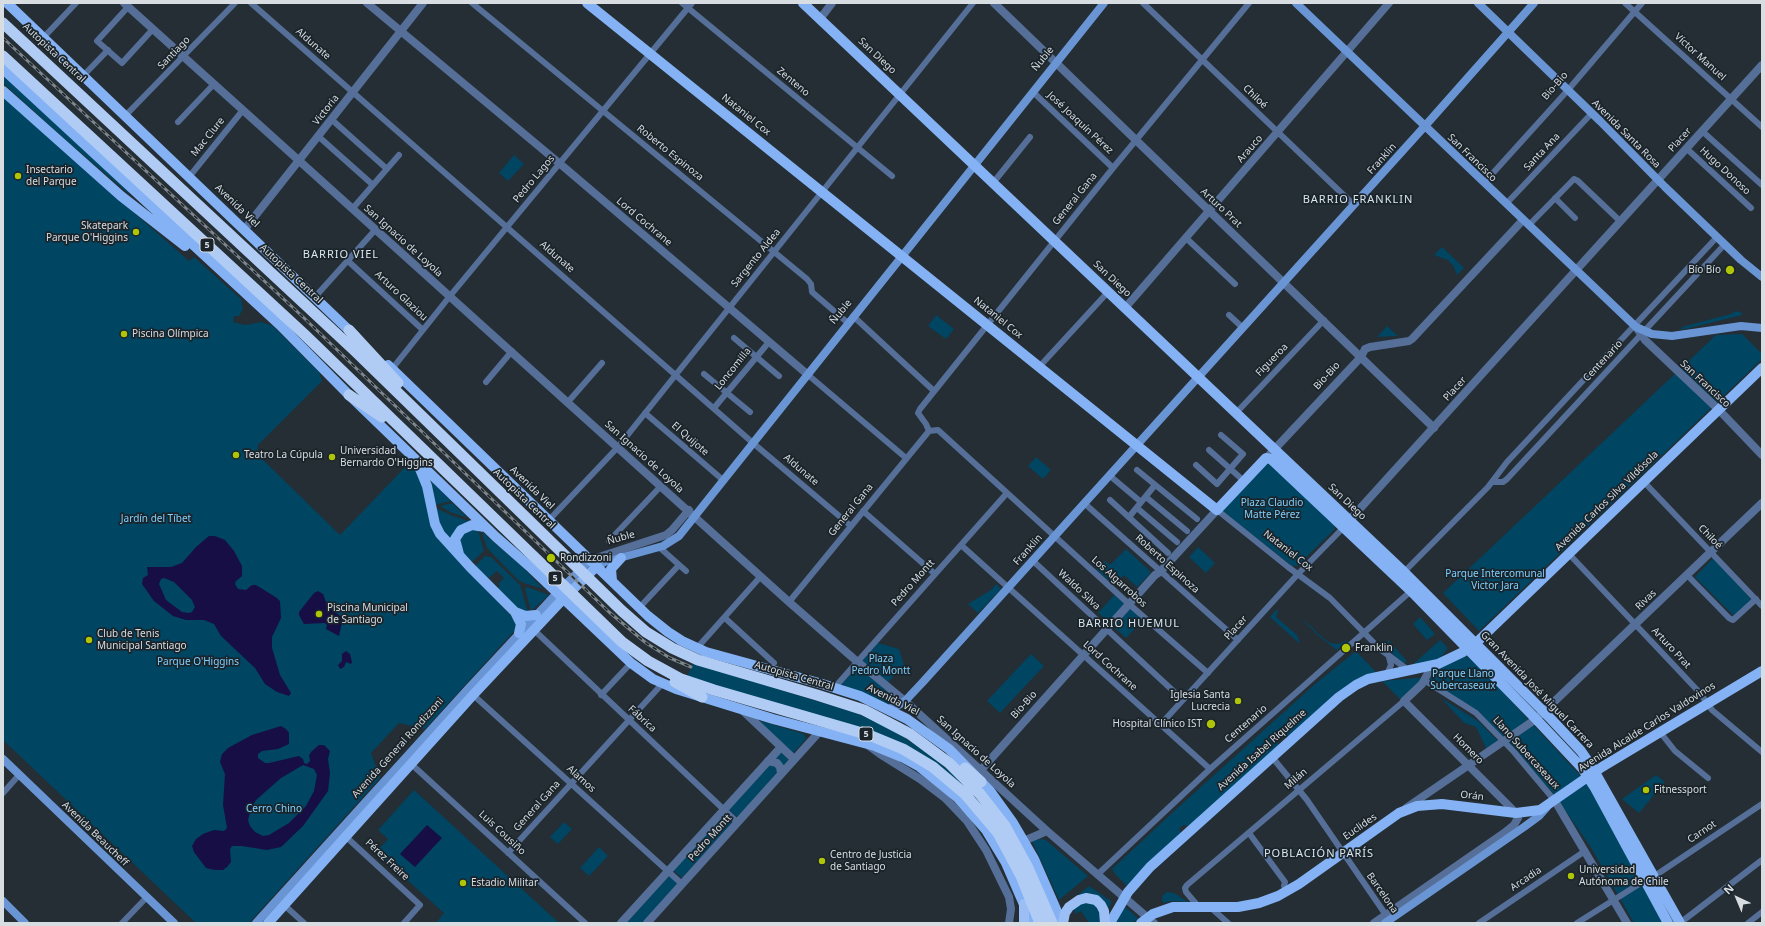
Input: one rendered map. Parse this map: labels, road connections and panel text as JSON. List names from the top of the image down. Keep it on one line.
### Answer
{"streets":{"highway":["Autopista Central","5"],"main road":["San Diego","Ñuble","Bio-Bio","Nataniel Cox","Avenida Santa Rosa","San Francisco","Franklin","Avenida Viel","Avenida Carlos Silva Vildósola","Gran Avenida José Miguel Carrera","Avenida Alcalde Carlos Valdovinos","Avenida General Rondizzoni","Avenida Isabel Riquelme","Orán","Euclides","Avenida Beaucheff"],"street":["Aldunate","Santiago","Víctor Manuel","Zenteno","Chiloé","Victoria","José Joaquín Pérez","Mac Clure","Placer","Arauco","Santa Ana","Roberto Espinoza","Hugo Donoso","Pedro Lagos","General Gana","Arturo Prat","Lord Cochrane","San Ignacio de Loyola","Sargento Aldea","Arturo Glaziou","Figueroa","Centenario","Loncomilla","El Quijote","Los Algarrobos","Pedro Montt","Waldo Silva","Rivas","Fábrica","Homero","Llano Subercaseaux","Alamos","Milán","Carnot","Luis Cousiño","Pérez Freire","Arcadia","Barcelona"]},"crossings":[["Aldunate","Ñuble"],["Aldunate","Victoria"],["Aldunate","Pedro Lagos"],["Aldunate","General Gana"],["Aldunate","Sargento Aldea"],["Aldunate","Loncomilla"],["Autopista Central","Avenida Viel"],["Santiago","Avenida Viel"],["Santiago","San Ignacio de Loyola"],["San Diego","Ñuble"],["San Diego","Bio-Bio"],["San Diego","Placer"],["San Diego","Arauco"],["San Diego","Franklin"],["San Diego","General Gana"],["San Diego","Sargento Aldea"],["San Diego","Figueroa"],["San Diego","Centenario"],["San Diego","Gran Avenida José Miguel Carrera"],["Víctor Manuel","Bio-Bio"],["Víctor Manuel","Placer"],["Ñuble","Nataniel Cox"],["Ñuble","José Joaquín Pérez"],["Ñuble","Roberto Espinoza"],["Ñuble","Avenida Viel"],["Ñuble","Arturo Prat"],["Ñuble","Lord Cochrane"],["Ñuble","San Ignacio de Loyola"],["Ñuble","El Quijote"],["Ñuble","Avenida General Rondizzoni"],["Zenteno","Pedro Lagos"],["Zenteno","Sargento Aldea"],["Bio-Bio","Nataniel Cox"],["Bio-Bio","Avenida Santa Rosa"],["Bio-Bio","Roberto Espinoza"],["Bio-Bio","San Francisco"],["Bio-Bio","Arturo Prat"],["Bio-Bio","Lord Cochrane"],["Bio-Bio","San Ignacio de Loyola"],["Bio-Bio","Los Algarrobos"],["Bio-Bio","Waldo Silva"],["Chiloé","Arauco"],["Chiloé","Franklin"],["Chiloé","General Gana"],["Chiloé","Avenida Carlos Silva Vildósola"],["Chiloé","Rivas"],["Victoria","Avenida Viel"],["Victoria","Lord Cochrane"],["Victoria","San Ignacio de Loyola"],["Nataniel Cox","Placer"],["Nataniel Cox","Franklin"],["Nataniel Cox","Pedro Lagos"],["Nataniel Cox","General Gana"],["Nataniel Cox","Sargento Aldea"],["Nataniel Cox","Centenario"],["Nataniel Cox","Avenida Isabel Riquelme"],["José Joaquín Pérez","General Gana"],["Avenida Santa Rosa","Placer"],["Avenida Santa Rosa","Santa Ana"],["Avenida Santa Rosa","Franklin"],["Avenida Santa Rosa","Centenario"],["Mac Clure","Avenida Viel"],["Mac Clure","San Ignacio de Loyola"],["Placer","Roberto Espinoza"],["Placer","San Francisco"],["Placer","Hugo Donoso"],["Placer","Arturo Prat"],["Placer","Lord Cochrane"],["Placer","Los Algarrobos"],["Placer","Waldo Silva"],["Arauco","San Francisco"],["Arauco","Arturo Prat"],["Santa Ana","San Francisco"],["Roberto Espinoza","Franklin"],["Roberto Espinoza","Pedro Lagos"],["Roberto Espinoza","General Gana"],["Roberto Espinoza","Sargento Aldea"],["San Francisco","Franklin"],["San Francisco","Centenario"],["San Francisco","Avenida Carlos Silva Vildósola"],["Franklin","Avenida Viel"],["Franklin","Arturo Prat"],["Franklin","Lord Cochrane"],["Franklin","San Ignacio de Loyola"],["Franklin","Los Algarrobos"],["Franklin","Waldo Silva"],["Pedro Lagos","Avenida Viel"],["Pedro Lagos","Lord Cochrane"],["Pedro Lagos","San Ignacio de Loyola"],["Pedro Lagos","Arturo Glaziou"],["General Gana","Avenida Viel"],["General Gana","Arturo Prat"],["General Gana","Lord Cochrane"],["General Gana","San Ignacio de Loyola"],["General Gana","Fábrica"],["General Gana","Alamos"],["General Gana","Luis Cousiño"],["Avenida Viel","Sargento Aldea"],["Avenida Viel","Pedro Montt"],["Avenida Viel","Avenida General Rondizzoni"],["Arturo Prat","Figueroa"],["Arturo Prat","Avenida Carlos Silva Vildósola"],["Arturo Prat","Rivas"],["Arturo Prat","Avenida Alcalde Carlos Valdovinos"],["Lord Cochrane","Sargento Aldea"],["Lord Cochrane","Centenario"],["Lord Cochrane","Loncomilla"],["Lord Cochrane","Pedro Montt"],["San Ignacio de Loyola","Sargento Aldea"],["San Ignacio de Loyola","Centenario"],["San Ignacio de Loyola","Pedro Montt"],["San Ignacio de Loyola","Avenida Isabel Riquelme"],["San Ignacio de Loyola","Euclides"],["Sargento Aldea","El Quijote"],["Centenario","Gran Avenida José Miguel Carrera"],["Avenida Carlos Silva Vildósola","Gran Avenida José Miguel Carrera"],["Avenida Carlos Silva Vildósola","Avenida Isabel Riquelme"],["Pedro Montt","Fábrica"],["Pedro Montt","Alamos"],["Rivas","Gran Avenida José Miguel Carrera"],["Rivas","Euclides"],["Gran Avenida José Miguel Carrera","Avenida Alcalde Carlos Valdovinos"],["Gran Avenida José Miguel Carrera","Avenida Isabel Riquelme"],["Gran Avenida José Miguel Carrera","Euclides"],["Gran Avenida José Miguel Carrera","Carnot"],["Fábrica","Avenida General Rondizzoni"],["Avenida Alcalde Carlos Valdovinos","Homero"],["Avenida Alcalde Carlos Valdovinos","Llano Subercaseaux"],["Avenida Alcalde Carlos Valdovinos","Orán"],["Avenida Alcalde Carlos Valdovinos","Barcelona"],["Avenida General Rondizzoni","Alamos"],["Avenida General Rondizzoni","Luis Cousiño"],["Avenida General Rondizzoni","Pérez Freire"],["Homero","Milán"],["Homero","Orán"],["Homero","Euclides"],["Avenida Isabel Riquelme","Milán"],["Avenida Isabel Riquelme","Barcelona"],["Llano Subercaseaux","Milán"],["Llano Subercaseaux","Orán"],["Llano Subercaseaux","Euclides"],["Llano Subercaseaux","Carnot"],["Llano Subercaseaux","Arcadia"],["Milán","Euclides"],["Milán","Barcelona"],["Orán","Euclides"],["Euclides","Barcelona"]],"districts":["BARRIO FRANKLIN","BARRIO VIEL","BARRIO HUEMUL","POBLACIÓN PARÍS"],"parks":["Plaza Claudio Matte Pérez","Jardín del Tíbet","Parque Intercomunal Victor Jara","Plaza Pedro Montt","Parque O'Higgins","Parque Llano Subercaseaux","Cerro Chino"],"places":["Insectario del Parque","Skatepark Parque O'Higgins","Bío Bío","Piscina Olímpica","Teatro La Cúpula","Universidad Bernardo O'Higgins","Rondizzoni","Piscina Municipal de Santiago","Club de Tenis Municipal Santiago","Franklin","Iglesia Santa Lucrecia","Hospital Clínico IST","Fitnessport","Centro de Justicia de Santiago","Universidad Autónoma de Chile","Estadio Militar"],"north":"top left"}
